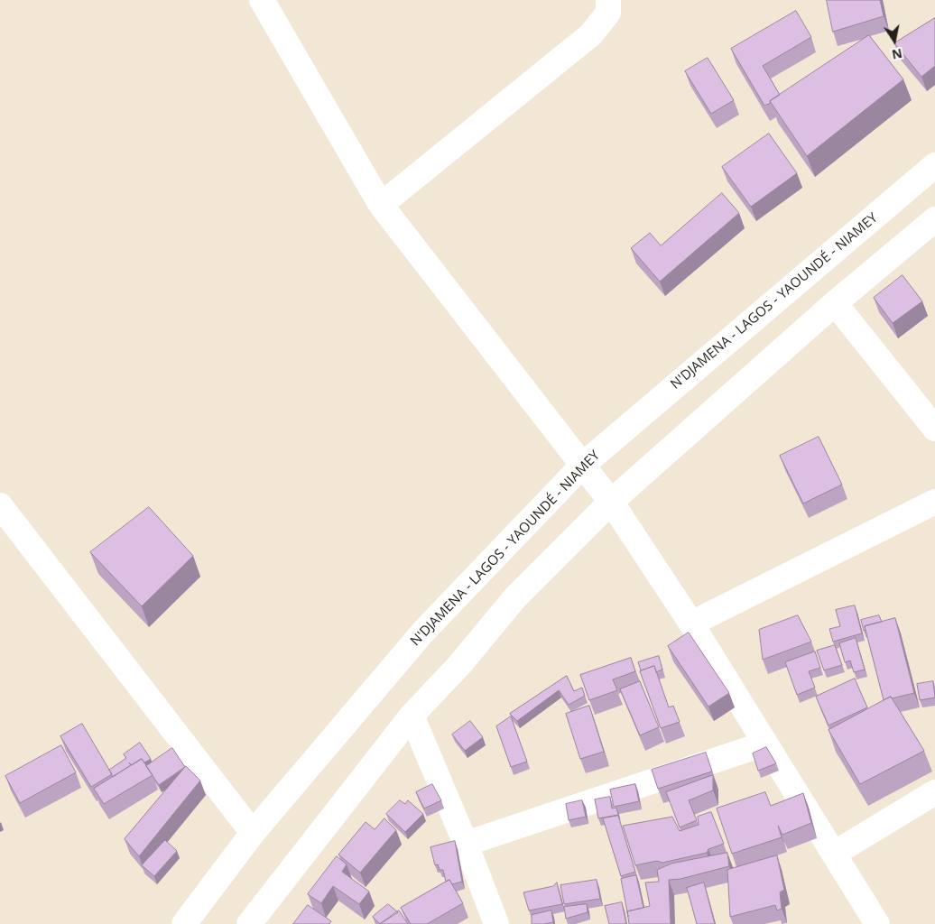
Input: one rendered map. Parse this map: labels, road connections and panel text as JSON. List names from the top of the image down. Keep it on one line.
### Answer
{"streets":{"main road":["N'DJAMENA - LAGOS - YAOUNDÉ - NIAMEY"]},"north":"bottom"}
